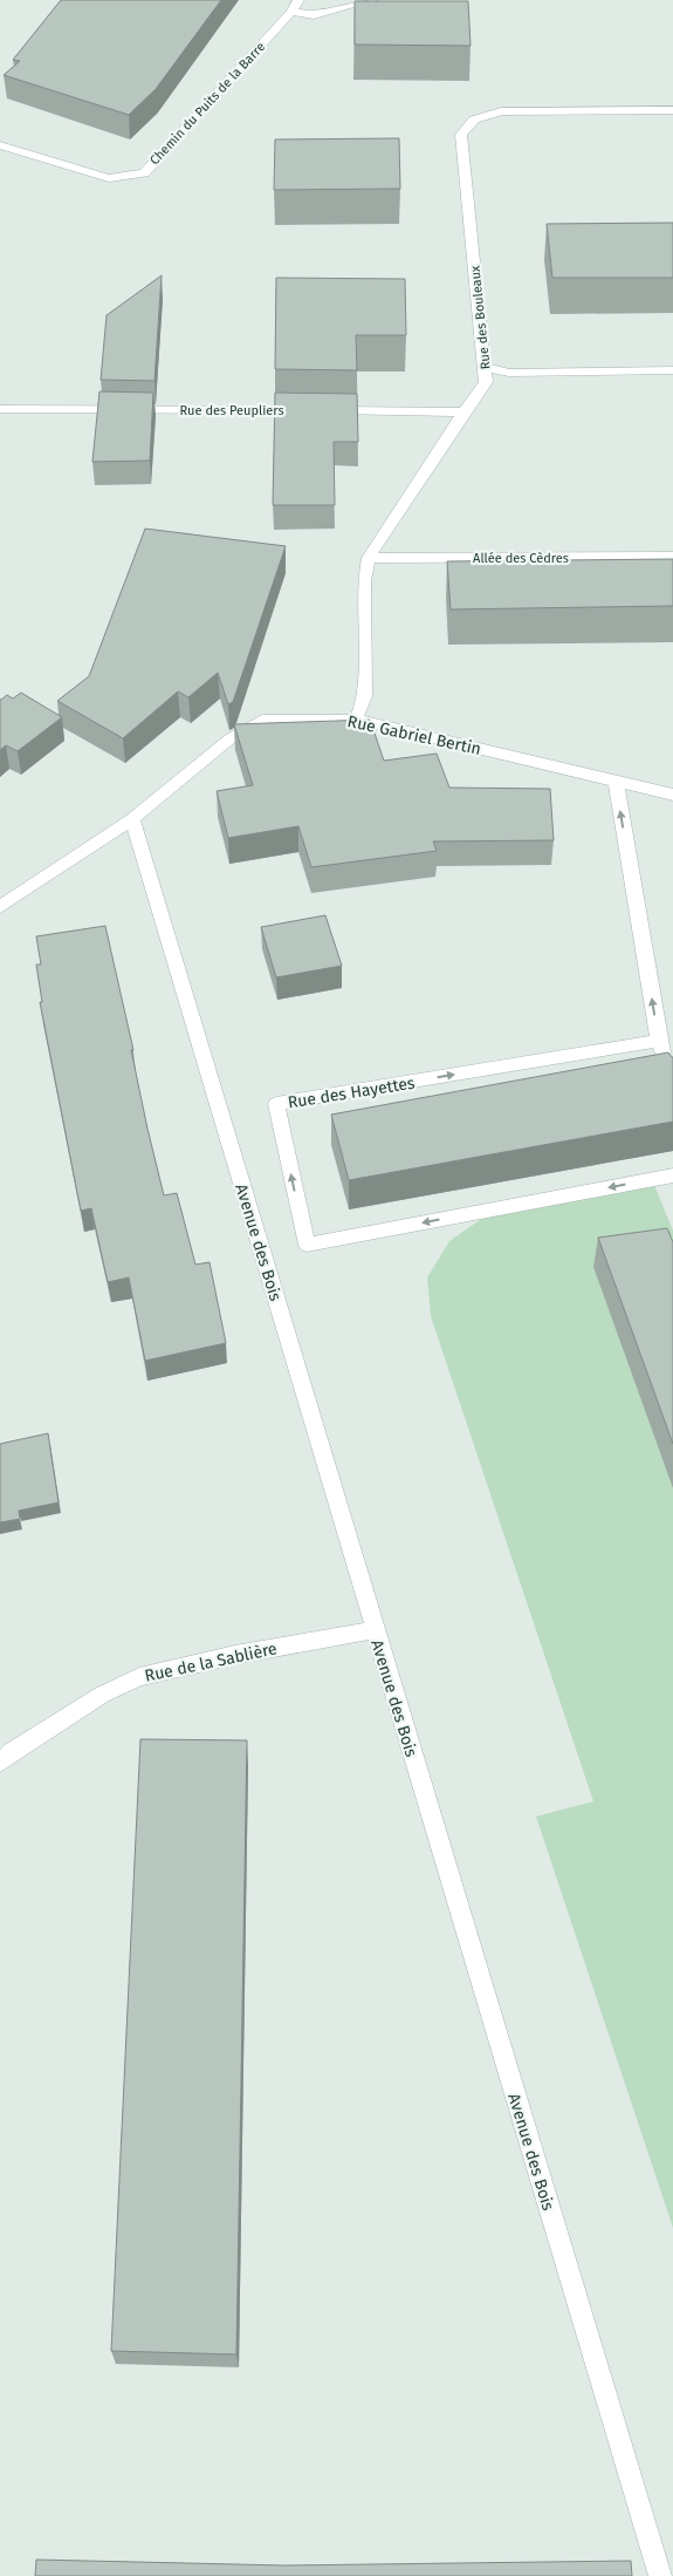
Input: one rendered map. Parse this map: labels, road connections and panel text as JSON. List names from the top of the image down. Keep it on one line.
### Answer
{"streets":{"street":["Chemin du Puits de la Barre","Rue des Bouleaux","Rue des Peupliers","Allée des Cèdres","Rue Gabriel Bertin","Rue des Hayettes","Avenue des Bois","Rue de la Sablière"]},"crossings":[["Rue des Bouleaux","Rue des Peupliers"],["Rue des Bouleaux","Allée des Cèdres"],["Rue des Bouleaux","Rue Gabriel Bertin"],["Rue Gabriel Bertin","Avenue des Bois"],["Avenue des Bois","Rue de la Sablière"]]}
